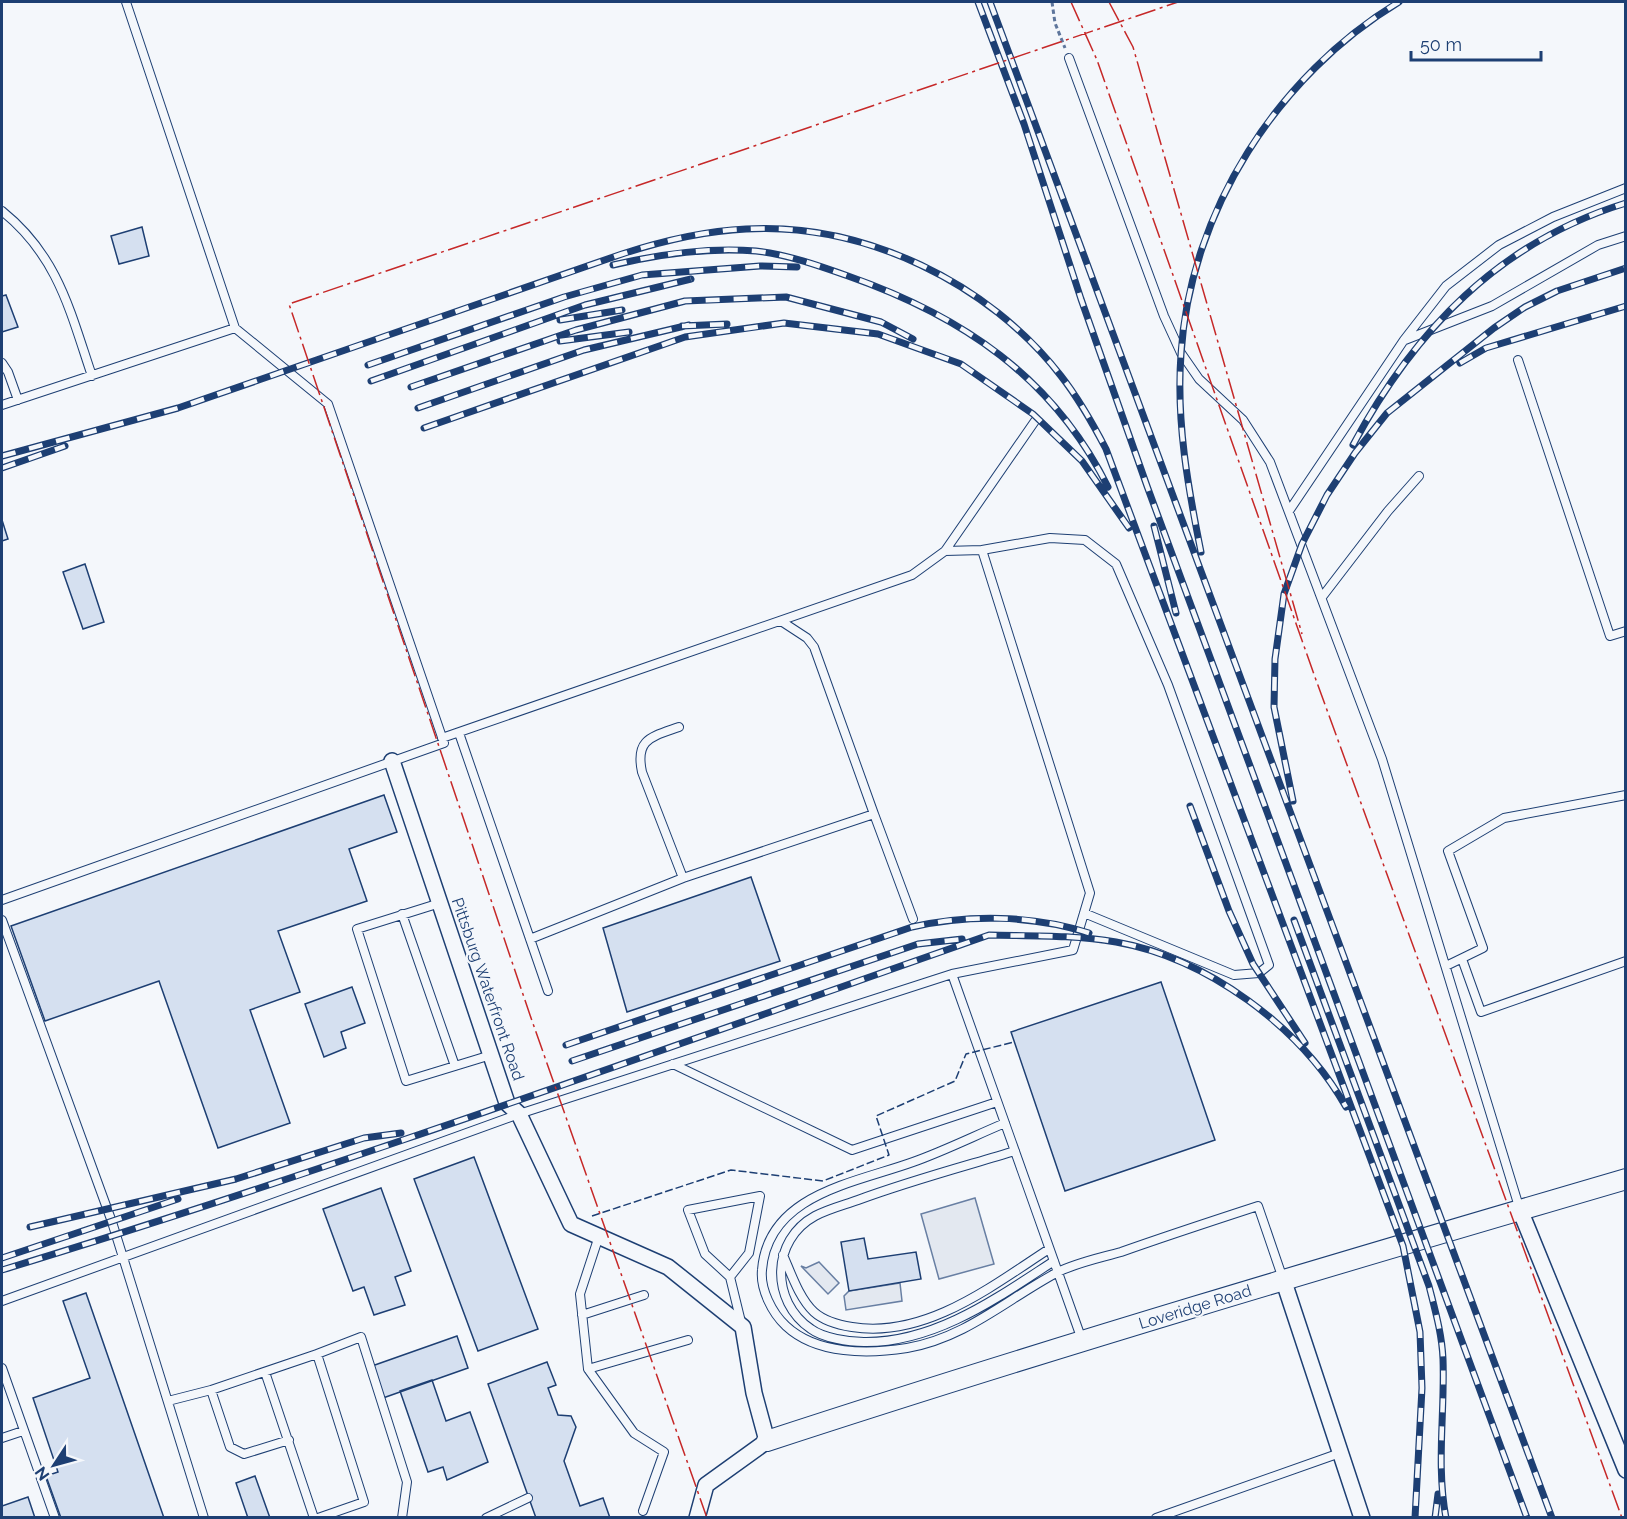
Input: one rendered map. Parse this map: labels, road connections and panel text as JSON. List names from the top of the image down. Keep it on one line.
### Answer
{"streets":{"street":["Pittsburg Waterfront Road","Loveridge Road"]},"scale_bar":"50 m","north":"bottom left"}
